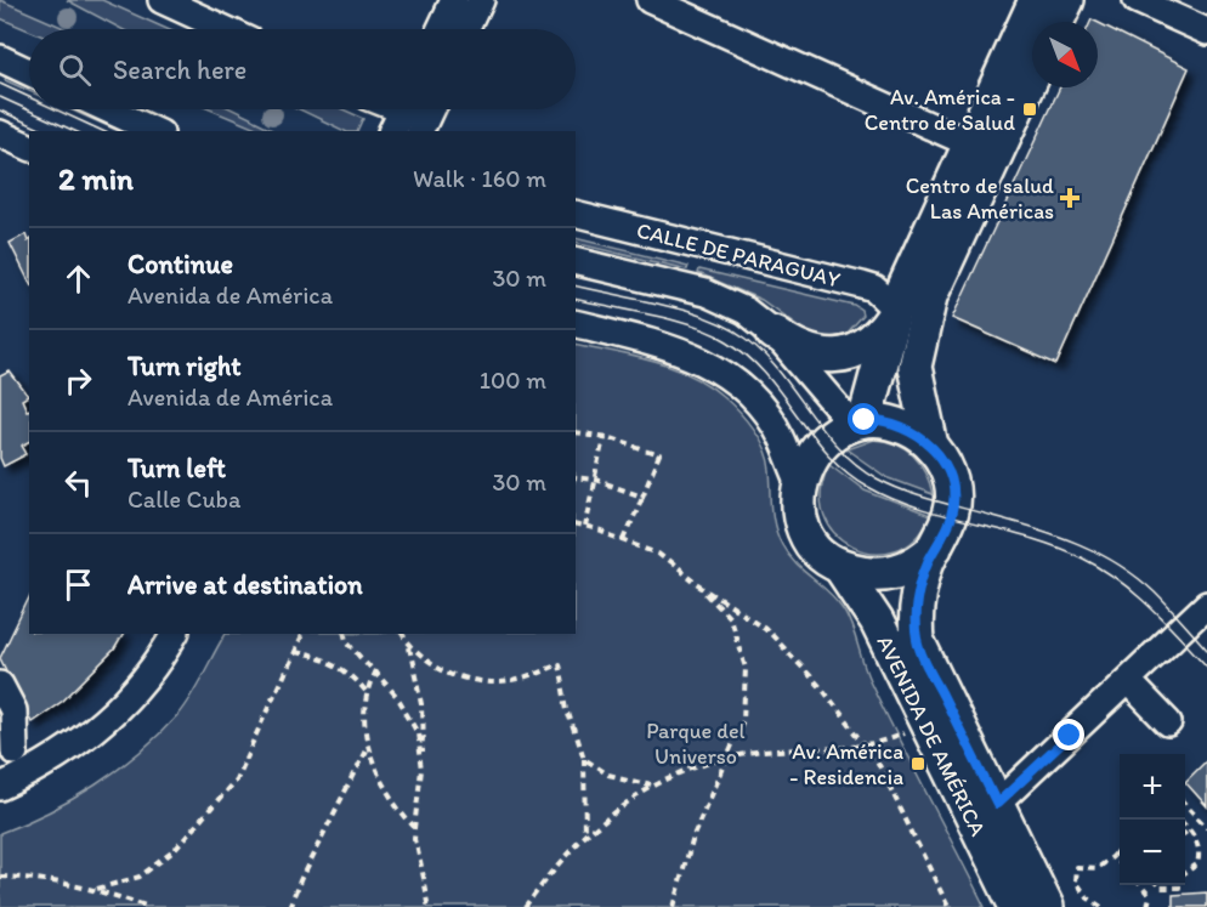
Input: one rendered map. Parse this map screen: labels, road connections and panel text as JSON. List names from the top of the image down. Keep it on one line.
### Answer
{"streets":{"main road":["AVENIDA DE AMÉRICA"],"street":["CALLE DE PARAGUAY"]},"parks":["Parque del Universo"],"places":{"transit":["Av. América - Centro de Salud","Av. América - Residencia"],"health":["Centro de salud Las Américas"]},"north":"bottom right","page":{"search":"Search here","heading":["2 min","Walk · 160 m"],"list":[["Continue","Avenida de América","30 m"],["Turn right","Avenida de América","100 m"],["Turn left","Calle Cuba","30 m"],"Arrive at destination"],"map_buttons":["+","−"]}}
